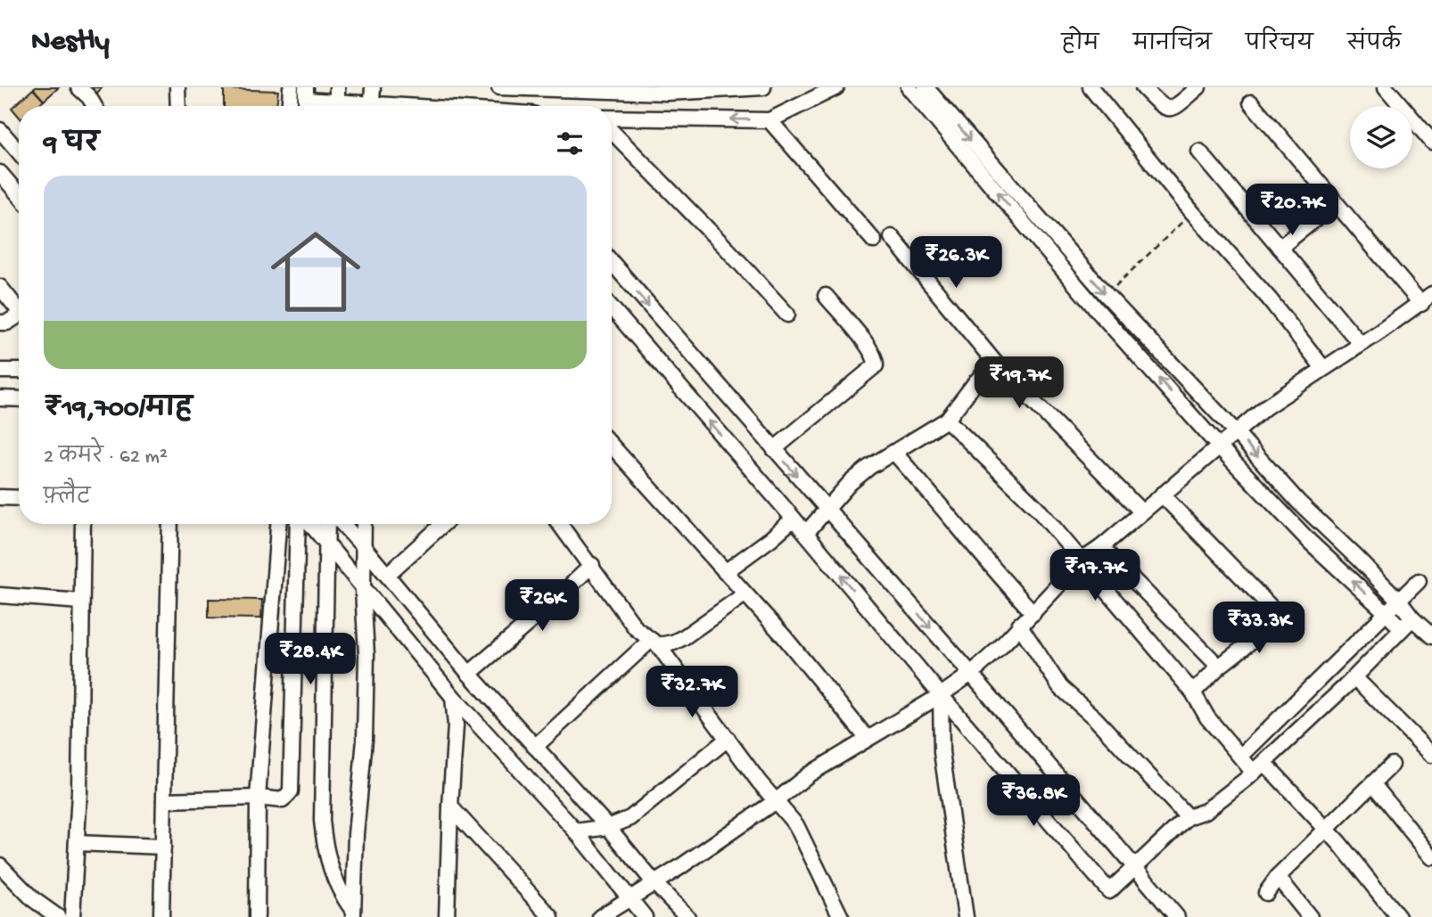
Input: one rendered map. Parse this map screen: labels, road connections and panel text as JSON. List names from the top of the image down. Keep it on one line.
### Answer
{"page":{"header":"Nestly","nav":["होम","मानचित्र","परिचय","संपर्क"],"heading":"9 घर","list":[{"name":"₹19,700/माह","note":"2 कमरे · 62 m² · फ़्लैट"}],"price":["₹20.7K","₹26.3K","₹19.7K","₹17.7K","₹26K","₹33.3K","₹28.4K","₹32.7K","₹36.8K"]}}
